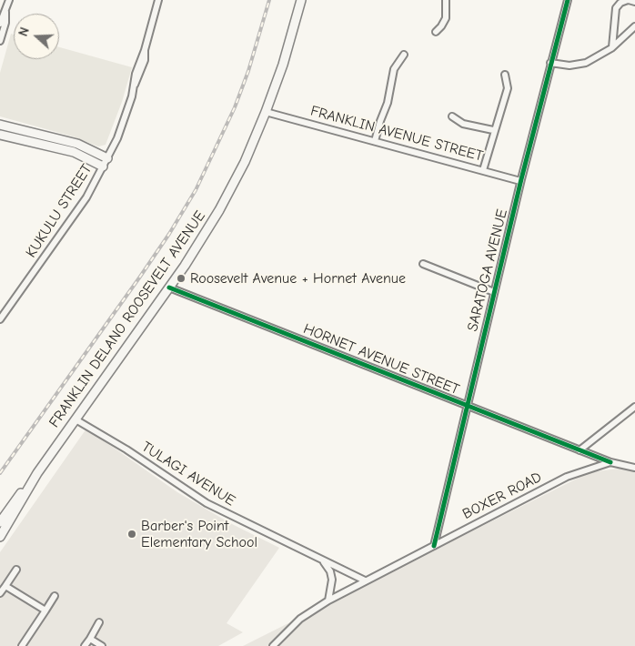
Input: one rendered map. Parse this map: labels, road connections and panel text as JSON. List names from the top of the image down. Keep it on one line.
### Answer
{"streets":{"main road":["FRANKLIN DELANO ROOSEVELT AVENUE"],"street":["FRANKLIN AVENUE STREET","KUKULU STREET","SARATOGA AVENUE","HORNET AVENUE STREET","TULAGI AVENUE","BOXER ROAD"]},"crossings":[["FRANKLIN AVENUE STREET","SARATOGA AVENUE"],["FRANKLIN AVENUE STREET","FRANKLIN DELANO ROOSEVELT AVENUE"],["SARATOGA AVENUE","HORNET AVENUE STREET"],["SARATOGA AVENUE","BOXER ROAD"],["FRANKLIN DELANO ROOSEVELT AVENUE","HORNET AVENUE STREET"],["FRANKLIN DELANO ROOSEVELT AVENUE","TULAGI AVENUE"],["HORNET AVENUE STREET","BOXER ROAD"],["TULAGI AVENUE","BOXER ROAD"]],"places":["Roosevelt Avenue + Hornet Avenue","Barber's Point Elementary School"],"north":"left"}
